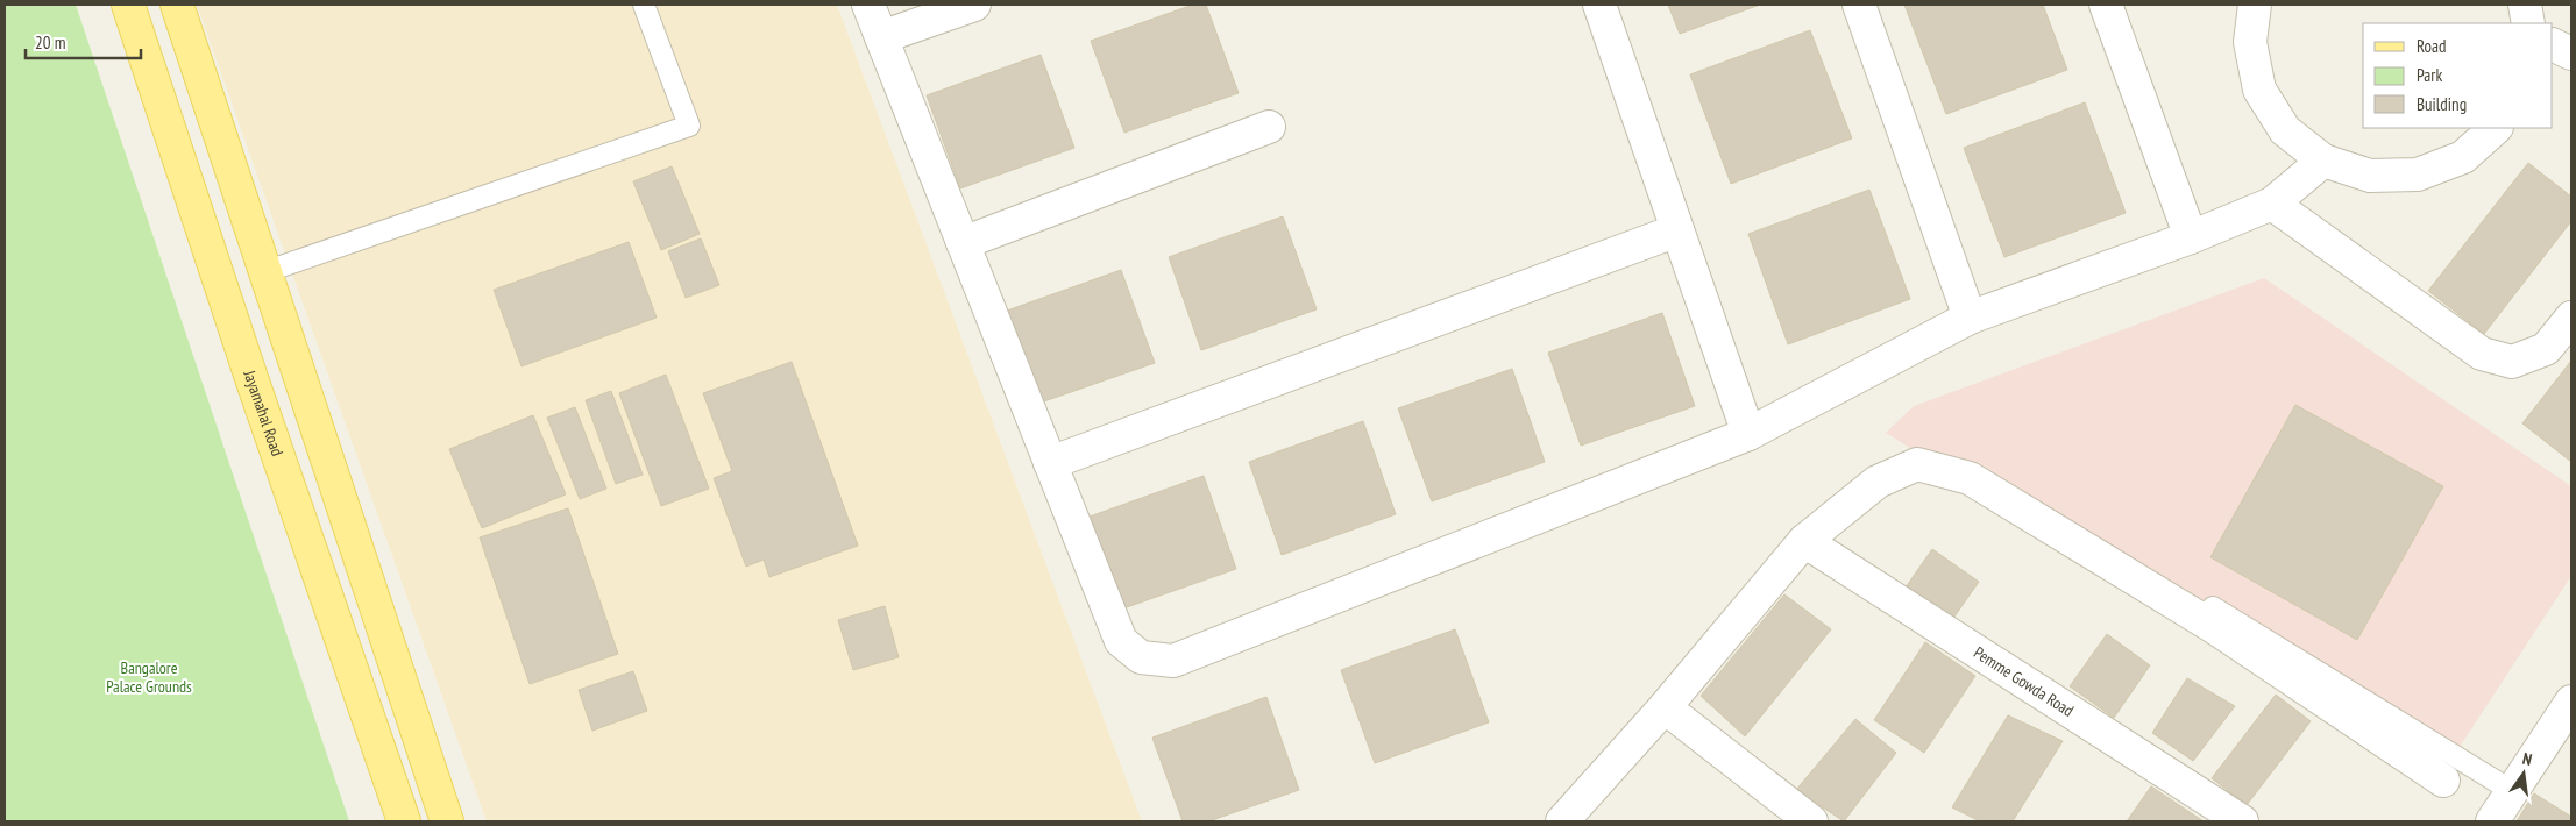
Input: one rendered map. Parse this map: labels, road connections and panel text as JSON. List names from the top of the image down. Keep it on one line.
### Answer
{"streets":{"main road":["Jayamahal Road"],"street":["Pemme Gowda Road"]},"parks":["Bangalore Palace Grounds"],"legend":["Road","Park","Building"],"scale_bar":"20 m","north":"top"}
